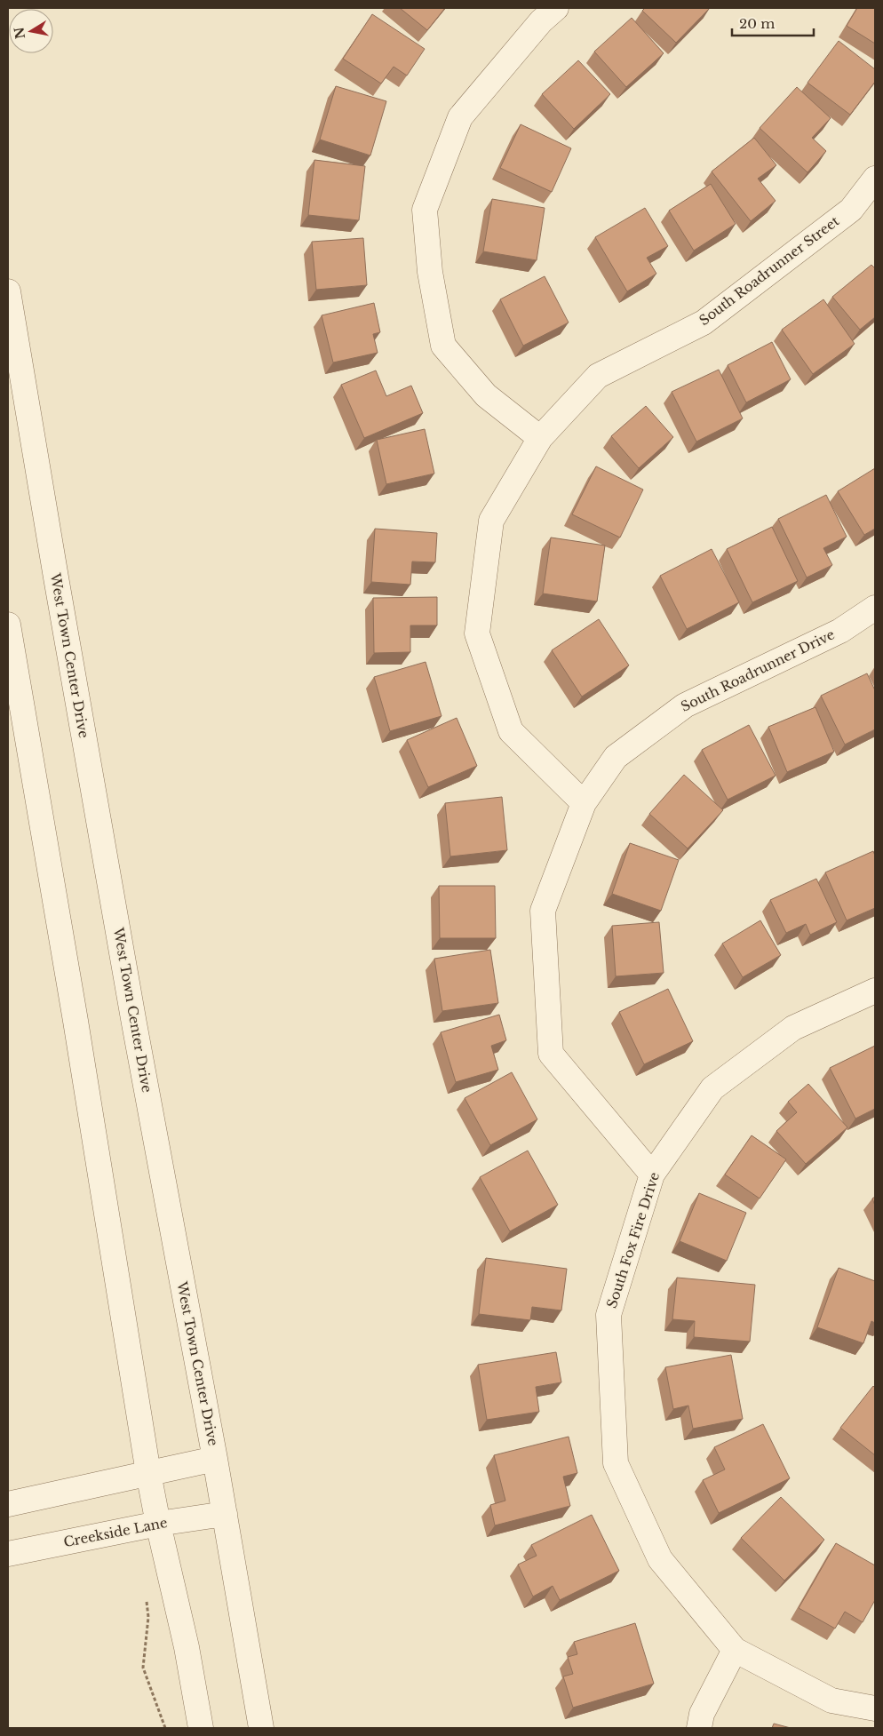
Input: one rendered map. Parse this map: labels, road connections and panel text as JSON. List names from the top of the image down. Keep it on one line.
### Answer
{"streets":{"street":["South Roadrunner Street","West Town Center Drive","South Roadrunner Drive","South Fox Fire Drive","Creekside Lane"]},"crossings":[["South Roadrunner Street","South Roadrunner Drive"],["West Town Center Drive","Creekside Lane"],["South Roadrunner Drive","South Fox Fire Drive"]],"scale_bar":"20 m","north":"left"}
